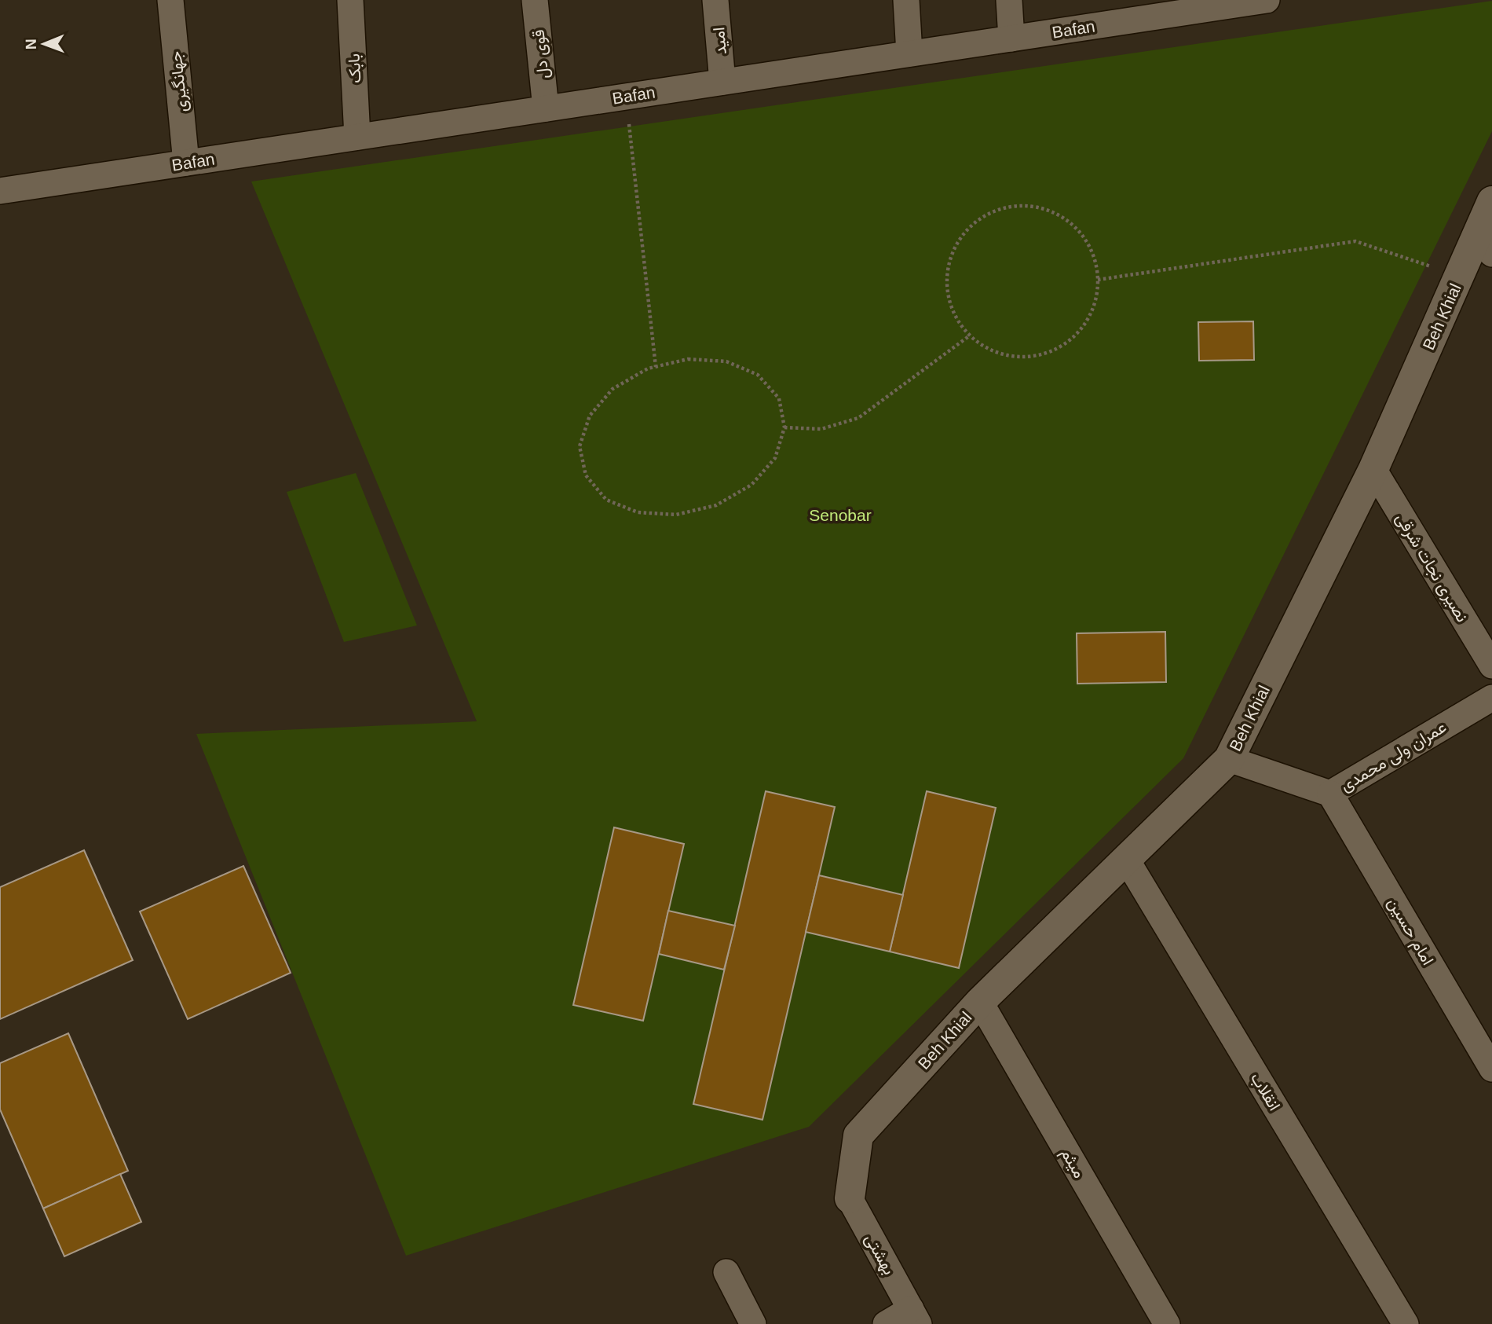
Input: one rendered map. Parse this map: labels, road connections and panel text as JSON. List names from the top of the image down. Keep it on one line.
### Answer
{"streets":{"street":["Bafan","امید","قوی دل","بابک","جهانگیری","Beh Khial","نصیری نجات شرقی","عمران ولی محمدی","امام حسین","انقلاب","میثم","بهشتی"]},"crossings":[["Bafan","امید"],["Bafan","قوی دل"],["Bafan","بابک"],["Bafan","جهانگیری"],["Beh Khial","نصیری نجات شرقی"],["Beh Khial","عمران ولی محمدی"],["Beh Khial","انقلاب"],["Beh Khial","میثم"],["Beh Khial","بهشتی"],["عمران ولی محمدی","امام حسین"]],"parks":["Senobar"],"north":"left"}
